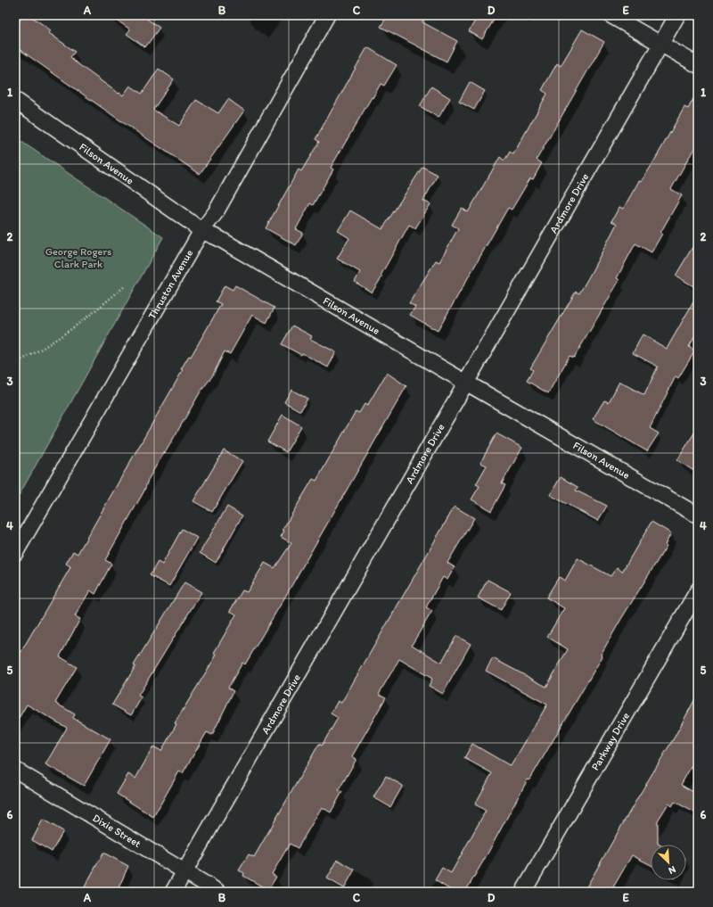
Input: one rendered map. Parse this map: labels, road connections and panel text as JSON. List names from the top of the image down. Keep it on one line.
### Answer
{"streets":{"street":["Filson Avenue","Ardmore Drive","Thruston Avenue","Parkway Drive","Dixie Street"]},"crossings":[["Filson Avenue","Ardmore Drive"],["Filson Avenue","Thruston Avenue"],["Ardmore Drive","Dixie Street"]],"parks":["George Rogers Clark Park"],"north":"bottom right","grid":{"columns":["A","B","C","D","E"],"rows":["1","2","3","4","5","6"]}}
